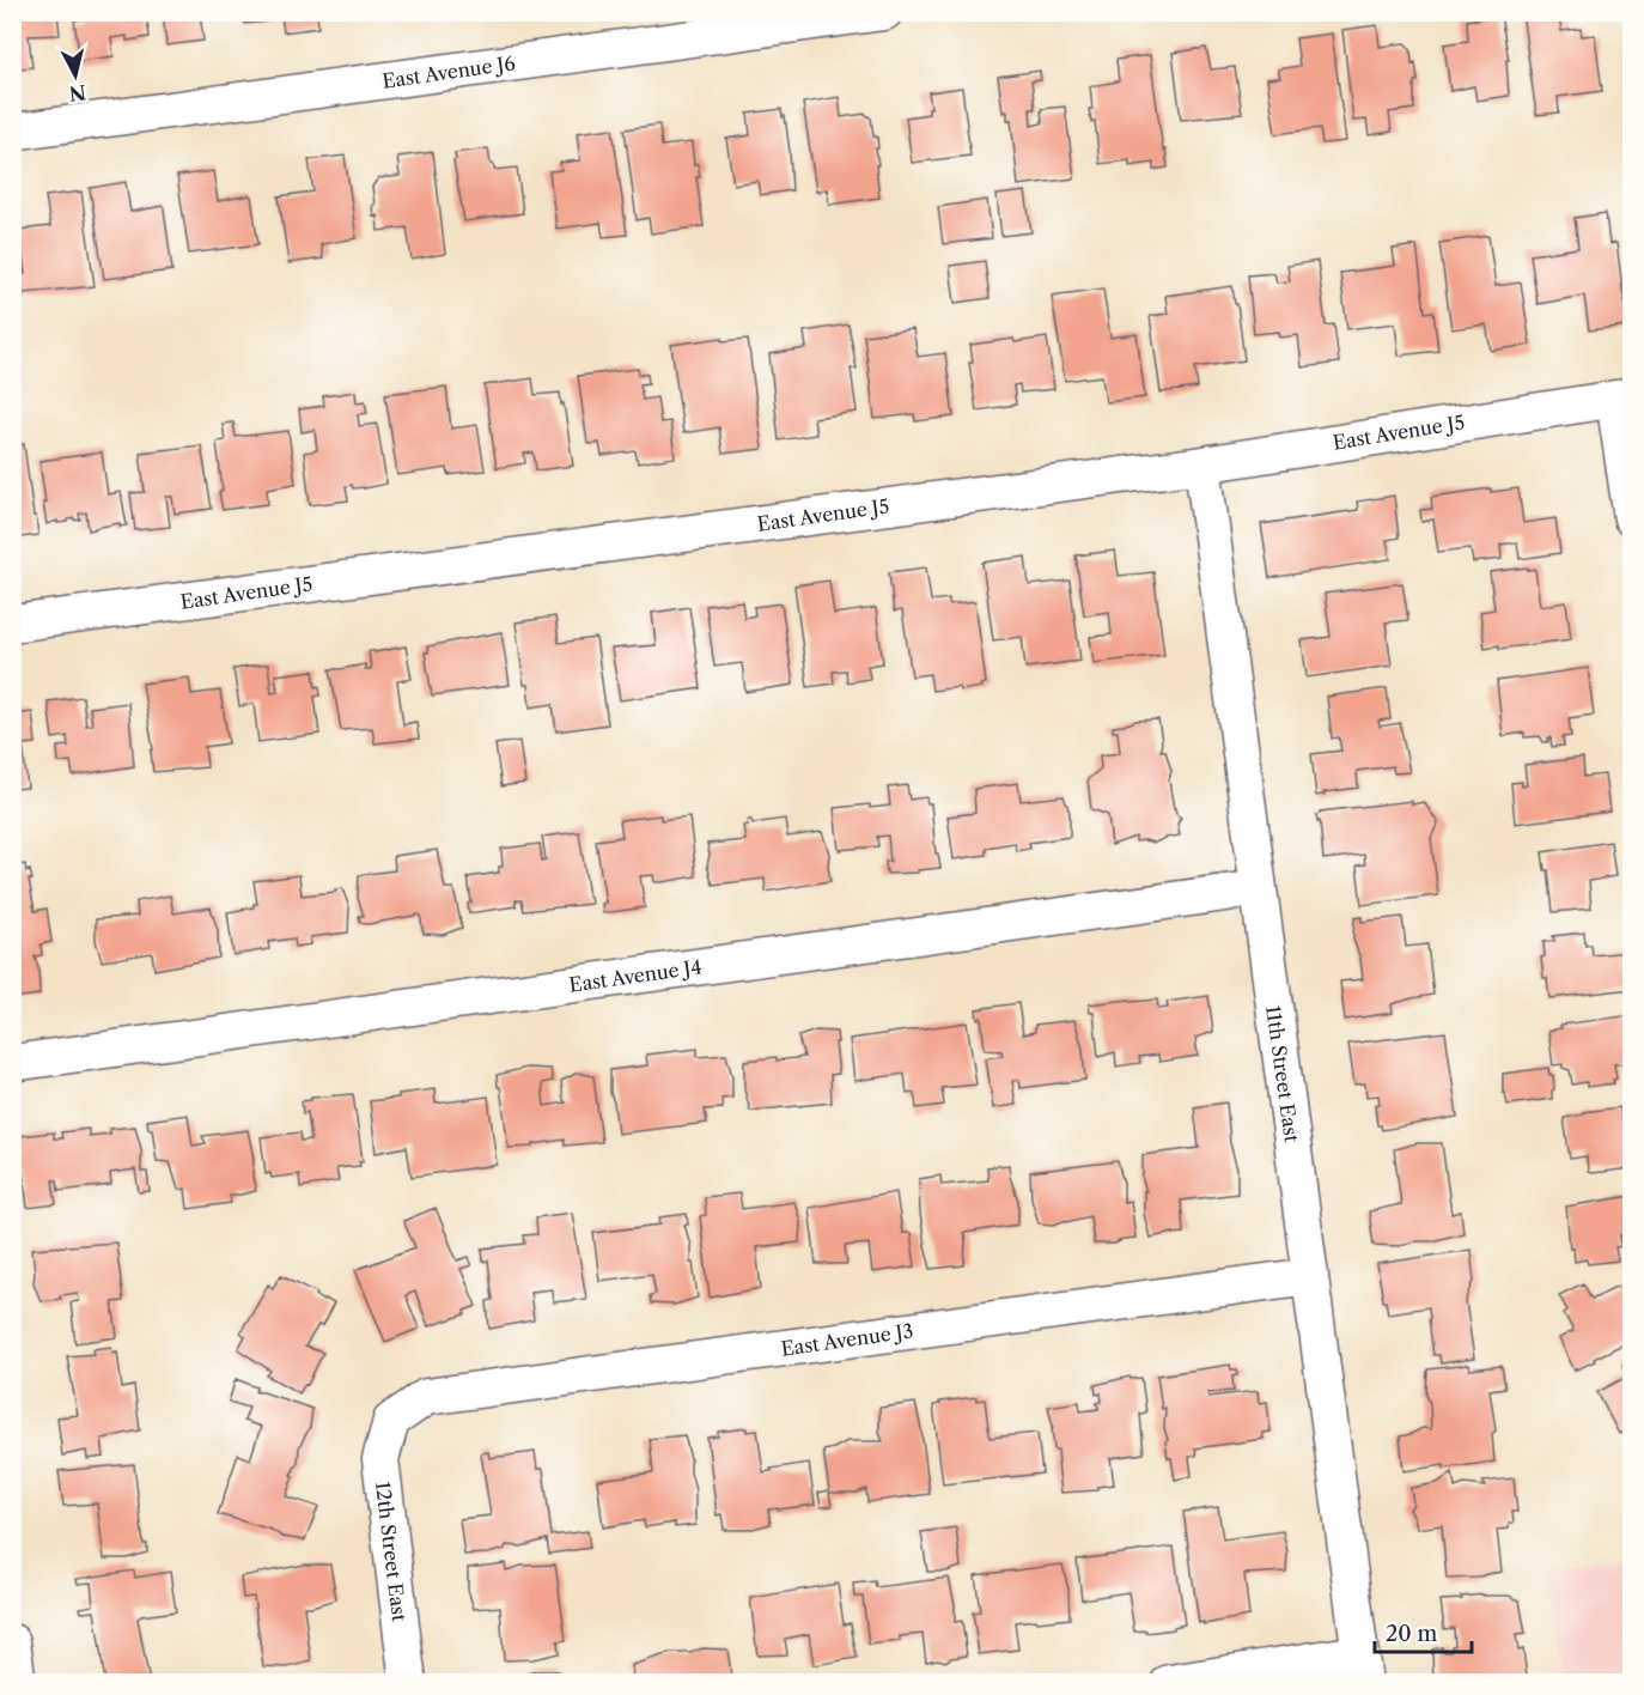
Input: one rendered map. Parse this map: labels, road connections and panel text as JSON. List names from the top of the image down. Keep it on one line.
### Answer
{"streets":{"street":["East Avenue J6","East Avenue J5","East Avenue J4","11th Street East","East Avenue J3","12th Street East"]},"crossings":[["East Avenue J5","11th Street East"],["East Avenue J4","11th Street East"],["11th Street East","East Avenue J3"],["East Avenue J3","12th Street East"]],"scale_bar":"20 m","north":"bottom"}
